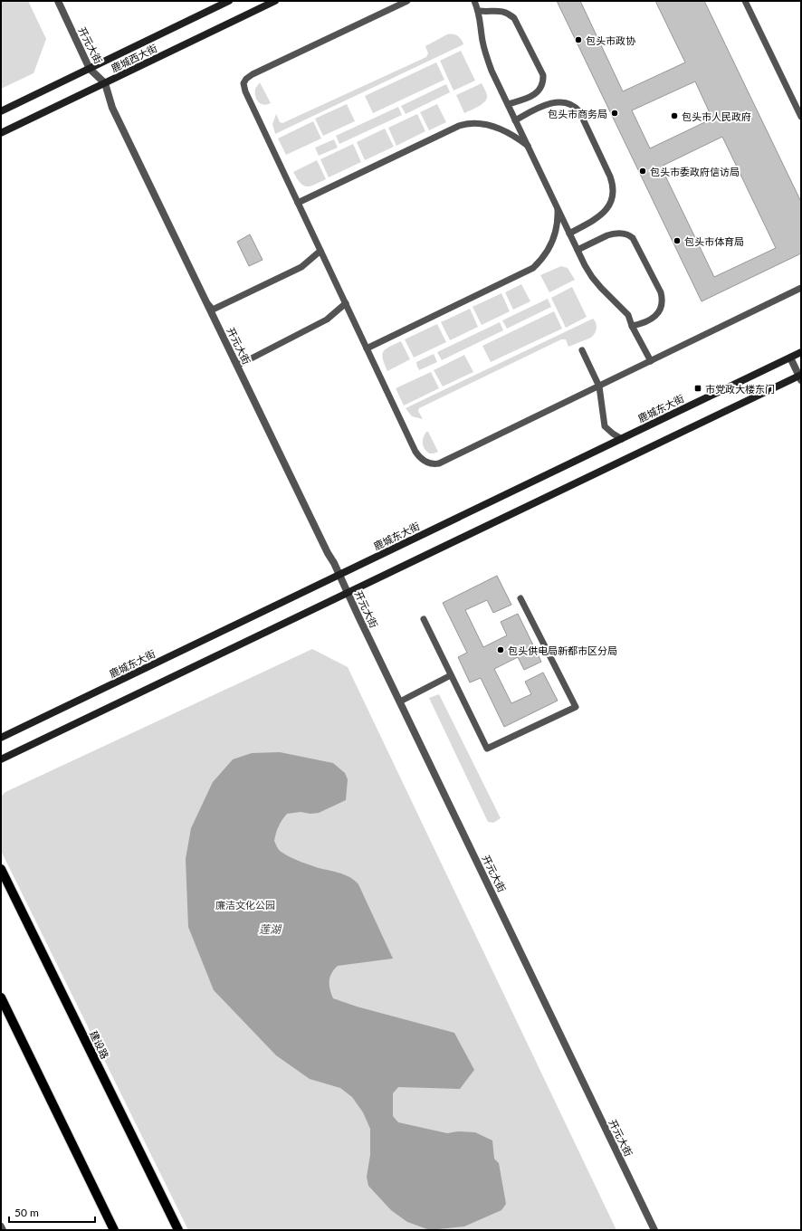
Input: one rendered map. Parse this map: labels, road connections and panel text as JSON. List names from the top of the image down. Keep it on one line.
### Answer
{"streets":{"main road":["鹿城西大街","鹿城东大街","建设路"],"street":["开元大街"]},"crossings":[["开元大街","鹿城西大街"],["开元大街","鹿城东大街"]],"water":["莲湖"],"parks":["廉洁文化公园"],"places":{"other":["包头市政协","包头市商务局","包头市人民政府","包头市委政府信访局","包头市体育局","包头供电局新都市区分局"],"transit":["市党政大楼东门"]},"scale_bar":"50 m"}
